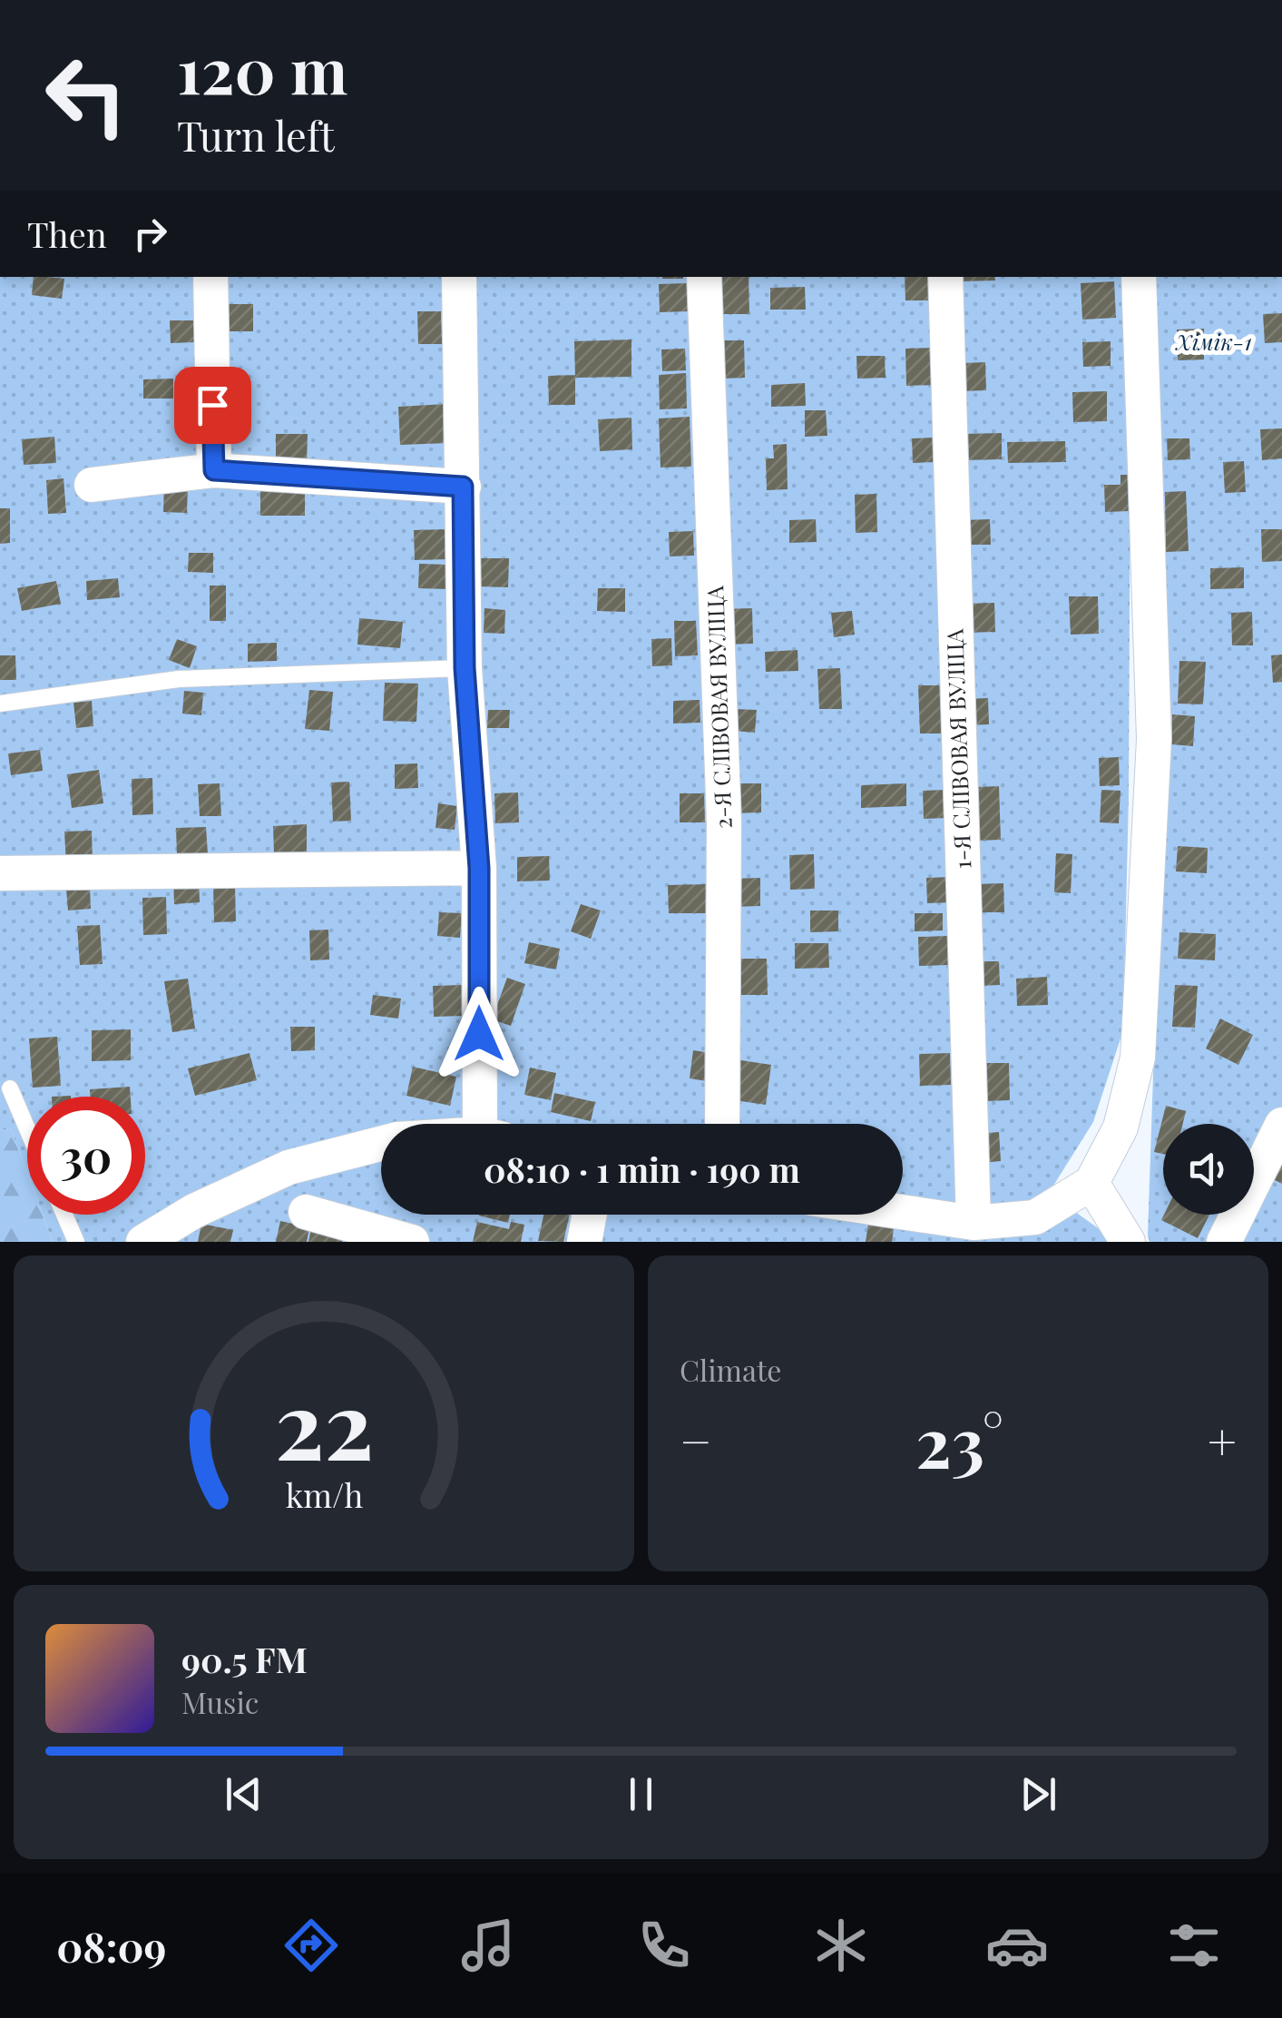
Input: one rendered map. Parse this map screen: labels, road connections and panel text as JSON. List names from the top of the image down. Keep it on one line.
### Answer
{"streets":{"street":["2-Я СЛІВОВАЯ ВУЛІЦА","1-Я СЛІВОВАЯ ВУЛІЦА"]},"parks":["Хімік-1"],"page":{"turn":["120 m","Turn left"],"then":"Then","limit":"30","trip":"08:10 · 1 min · 190 m","tile":"Climate","heat":["−","23°","+"],"song":["90.5 FM","Music"],"tabs":"08:09","gauge":["22","km/h"]}}
